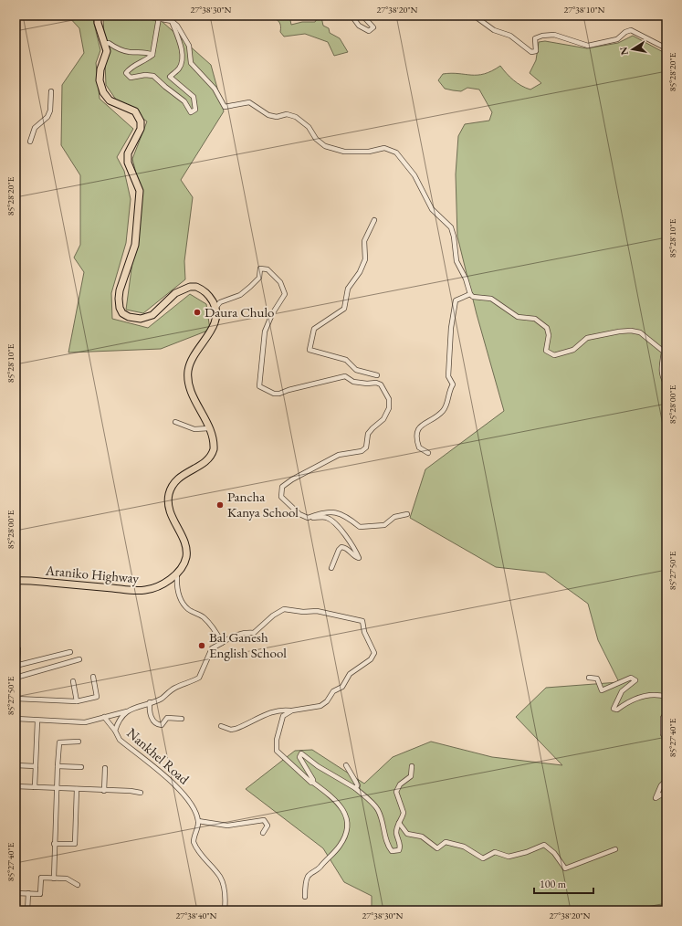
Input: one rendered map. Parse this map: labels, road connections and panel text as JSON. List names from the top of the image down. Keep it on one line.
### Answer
{"streets":{"highway":["Araniko Highway"],"street":["Nankhel Road"]},"places":["Daura Chulo","Pancha Kanya School","Bal Ganesh English School"],"scale_bar":"100 m","north":"left","coordinates":["27°38'30\"N","27°38'20\"N","27°38'10\"N","85°28'20\"E","85°28'10\"E","85°28'00\"E","85°27'50\"E","85°27'40\"E","27°38'40\"N"]}
